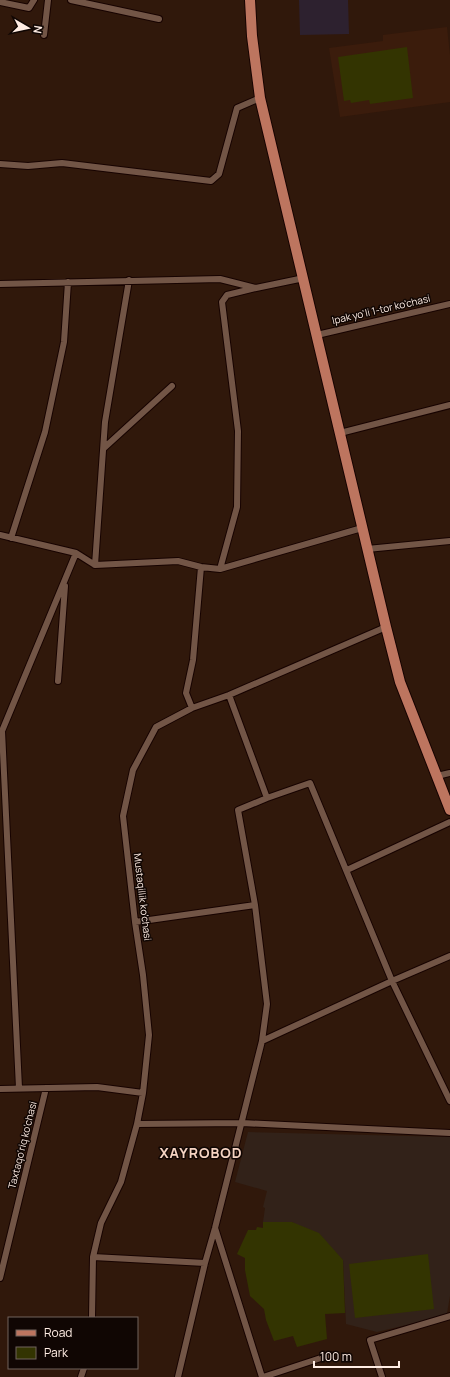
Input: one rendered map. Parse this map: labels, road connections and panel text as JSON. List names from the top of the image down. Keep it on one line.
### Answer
{"streets":{"street":["Ipak yo'li 1-tor ko'chasi","Mustaqillik ko'chasi","Taxtaqo'riq ko'chasi"]},"districts":["XAYROBOD"],"legend":["Road","Park"],"scale_bar":"100 m","north":"right"}
